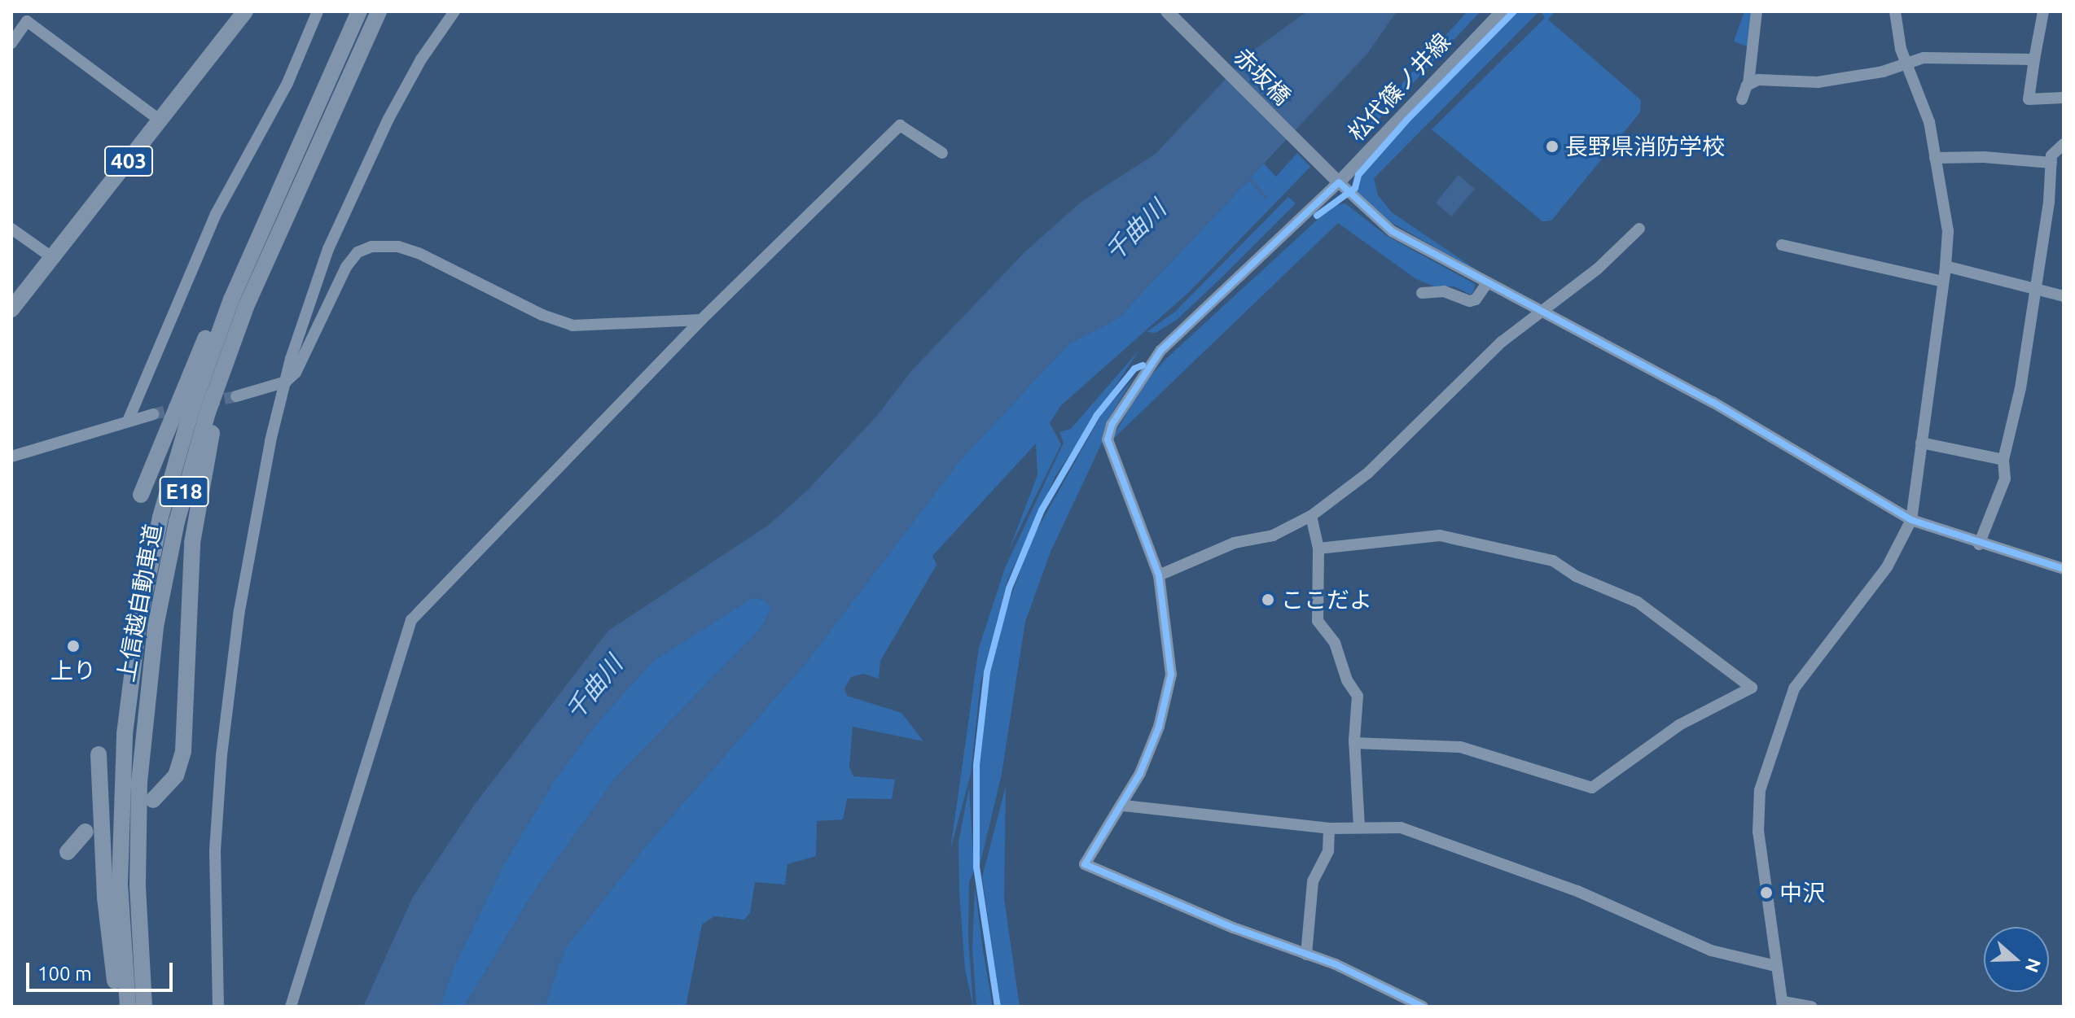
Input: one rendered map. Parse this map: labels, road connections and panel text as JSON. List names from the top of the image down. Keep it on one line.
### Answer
{"streets":{"highway":["403","E18","上信越自動車道"],"main road":["赤坂橋","松代篠ノ井線"]},"crossings":[["赤坂橋","松代篠ノ井線"]],"water":["千曲川"],"places":["長野県消防学校","ここだよ","上り","中沢"],"scale_bar":"100 m","north":"right"}
